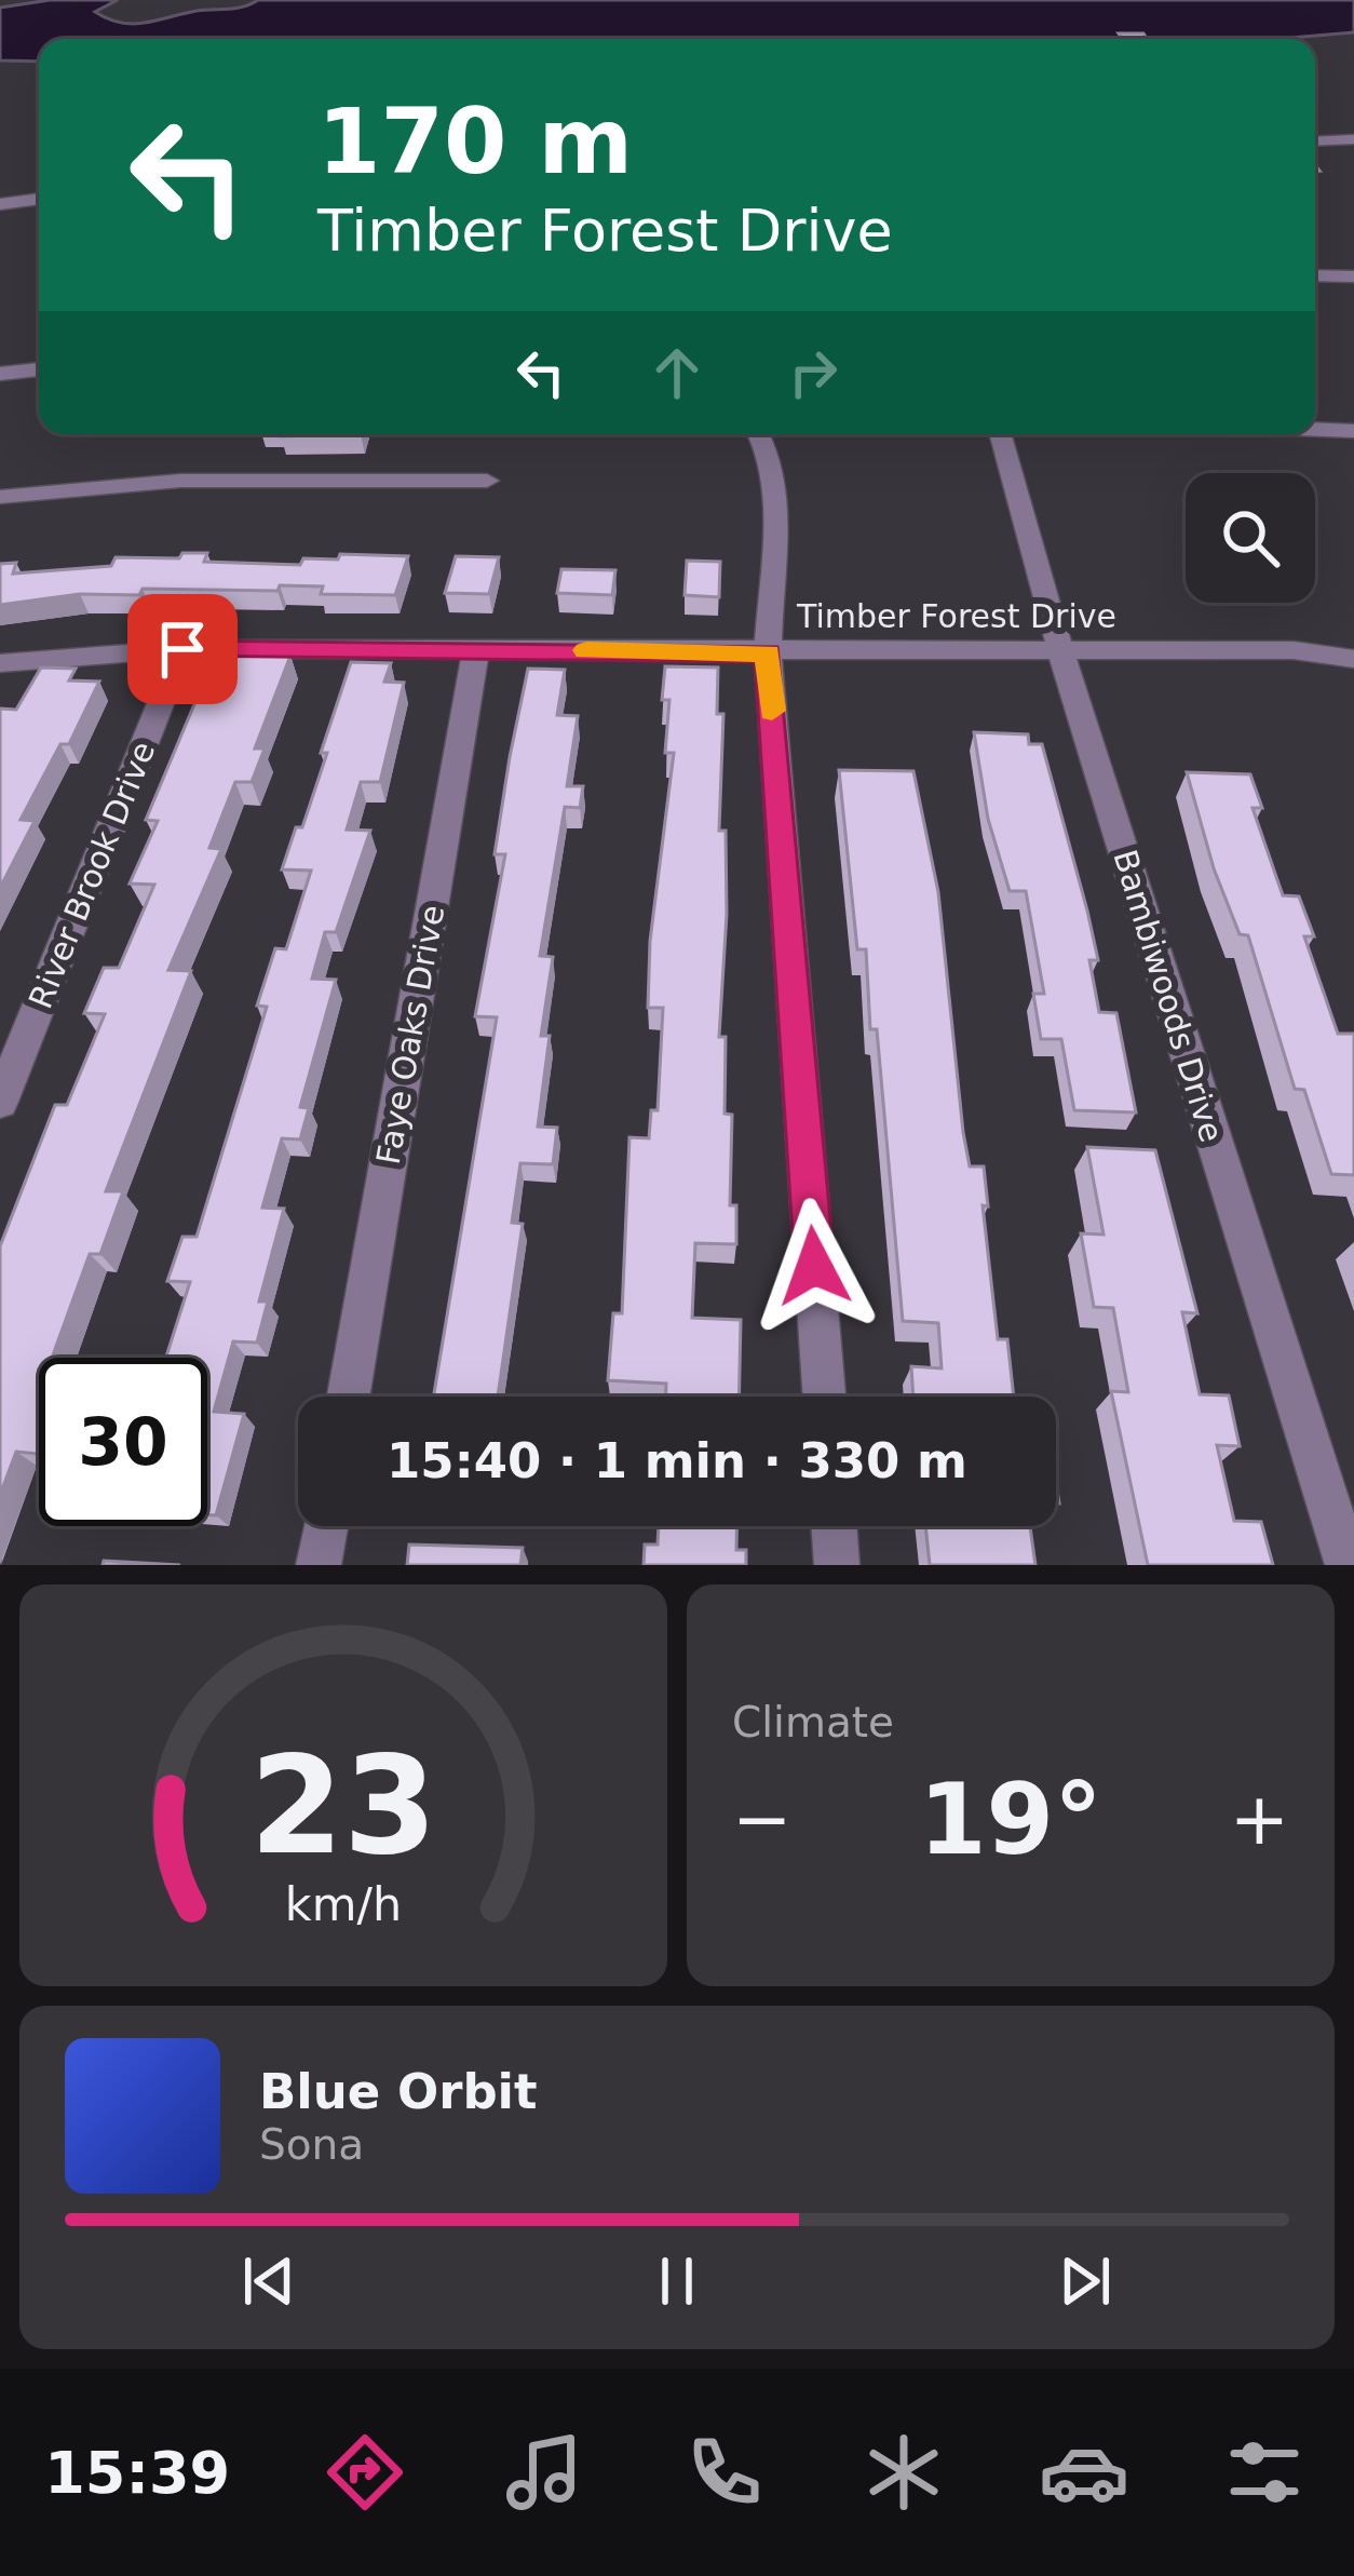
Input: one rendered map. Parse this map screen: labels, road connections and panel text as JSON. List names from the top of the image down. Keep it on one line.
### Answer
{"streets":{"street":["Timber Forest Drive","River Brook Drive","Bambiwoods Drive","Faye Oaks Drive"]},"crossings":[["Timber Forest Drive","River Brook Drive"],["Timber Forest Drive","Bambiwoods Drive"],["Timber Forest Drive","Faye Oaks Drive"]],"page":{"turn":["170 m","Timber Forest Drive"],"limit":"30","trip":"15:40 · 1 min · 330 m","tile":"Climate","heat":["−","19°","+"],"song":["Blue Orbit","Sona"],"tabs":"15:39","gauge":["23","km/h"]}}
